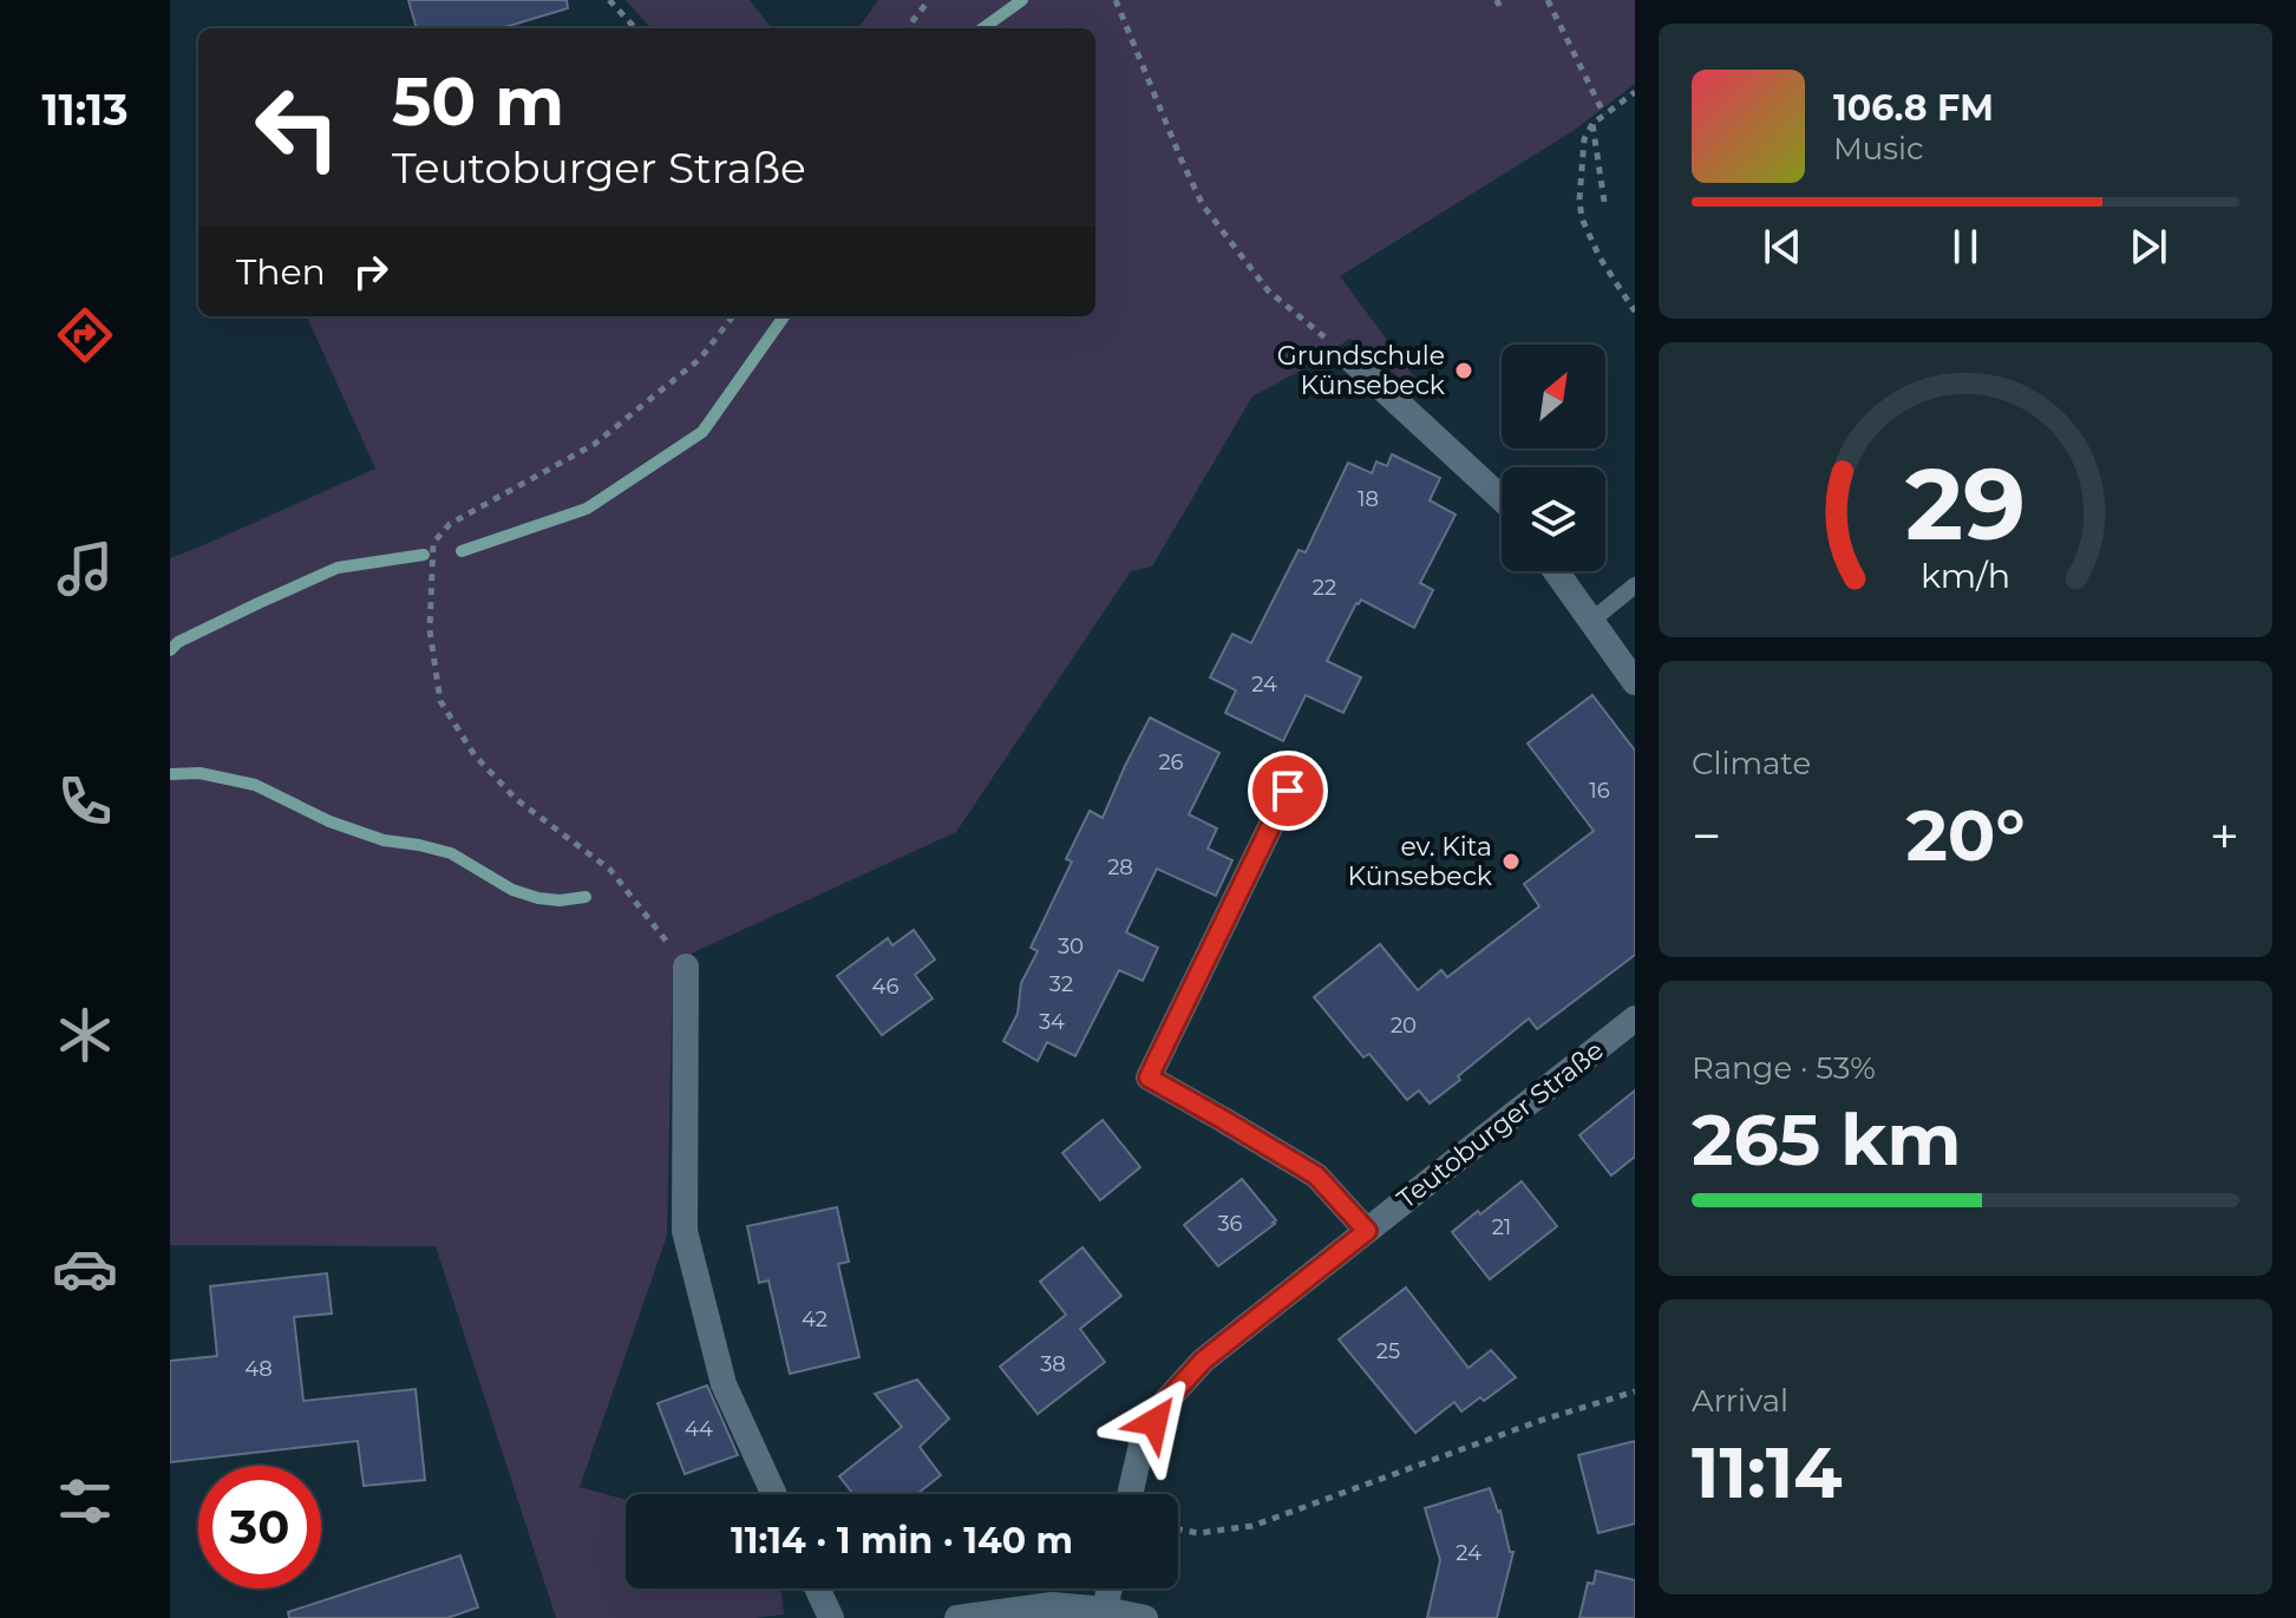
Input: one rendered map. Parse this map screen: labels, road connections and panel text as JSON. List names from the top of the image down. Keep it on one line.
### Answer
{"streets":{"street":["Teutoburger Straße"]},"places":["Grundschule Künsebeck","ev. Kita Künsebeck"],"house_numbers":["18","22","24","26","16","28","30","32","46","34","20","36","21","42","25","38","48","44","24"],"north":"top right","page":{"tabs":"11:13","turn":["50 m","Teutoburger Straße"],"song":["106.8 FM","Music"],"then":"Then","tile":["Climate",["Range · 53%","265 km"],["Arrival","11:14"]],"heat":["−","20°","+"],"limit":"30","trip":"11:14 · 1 min · 140 m","gauge":["29","km/h"]}}
